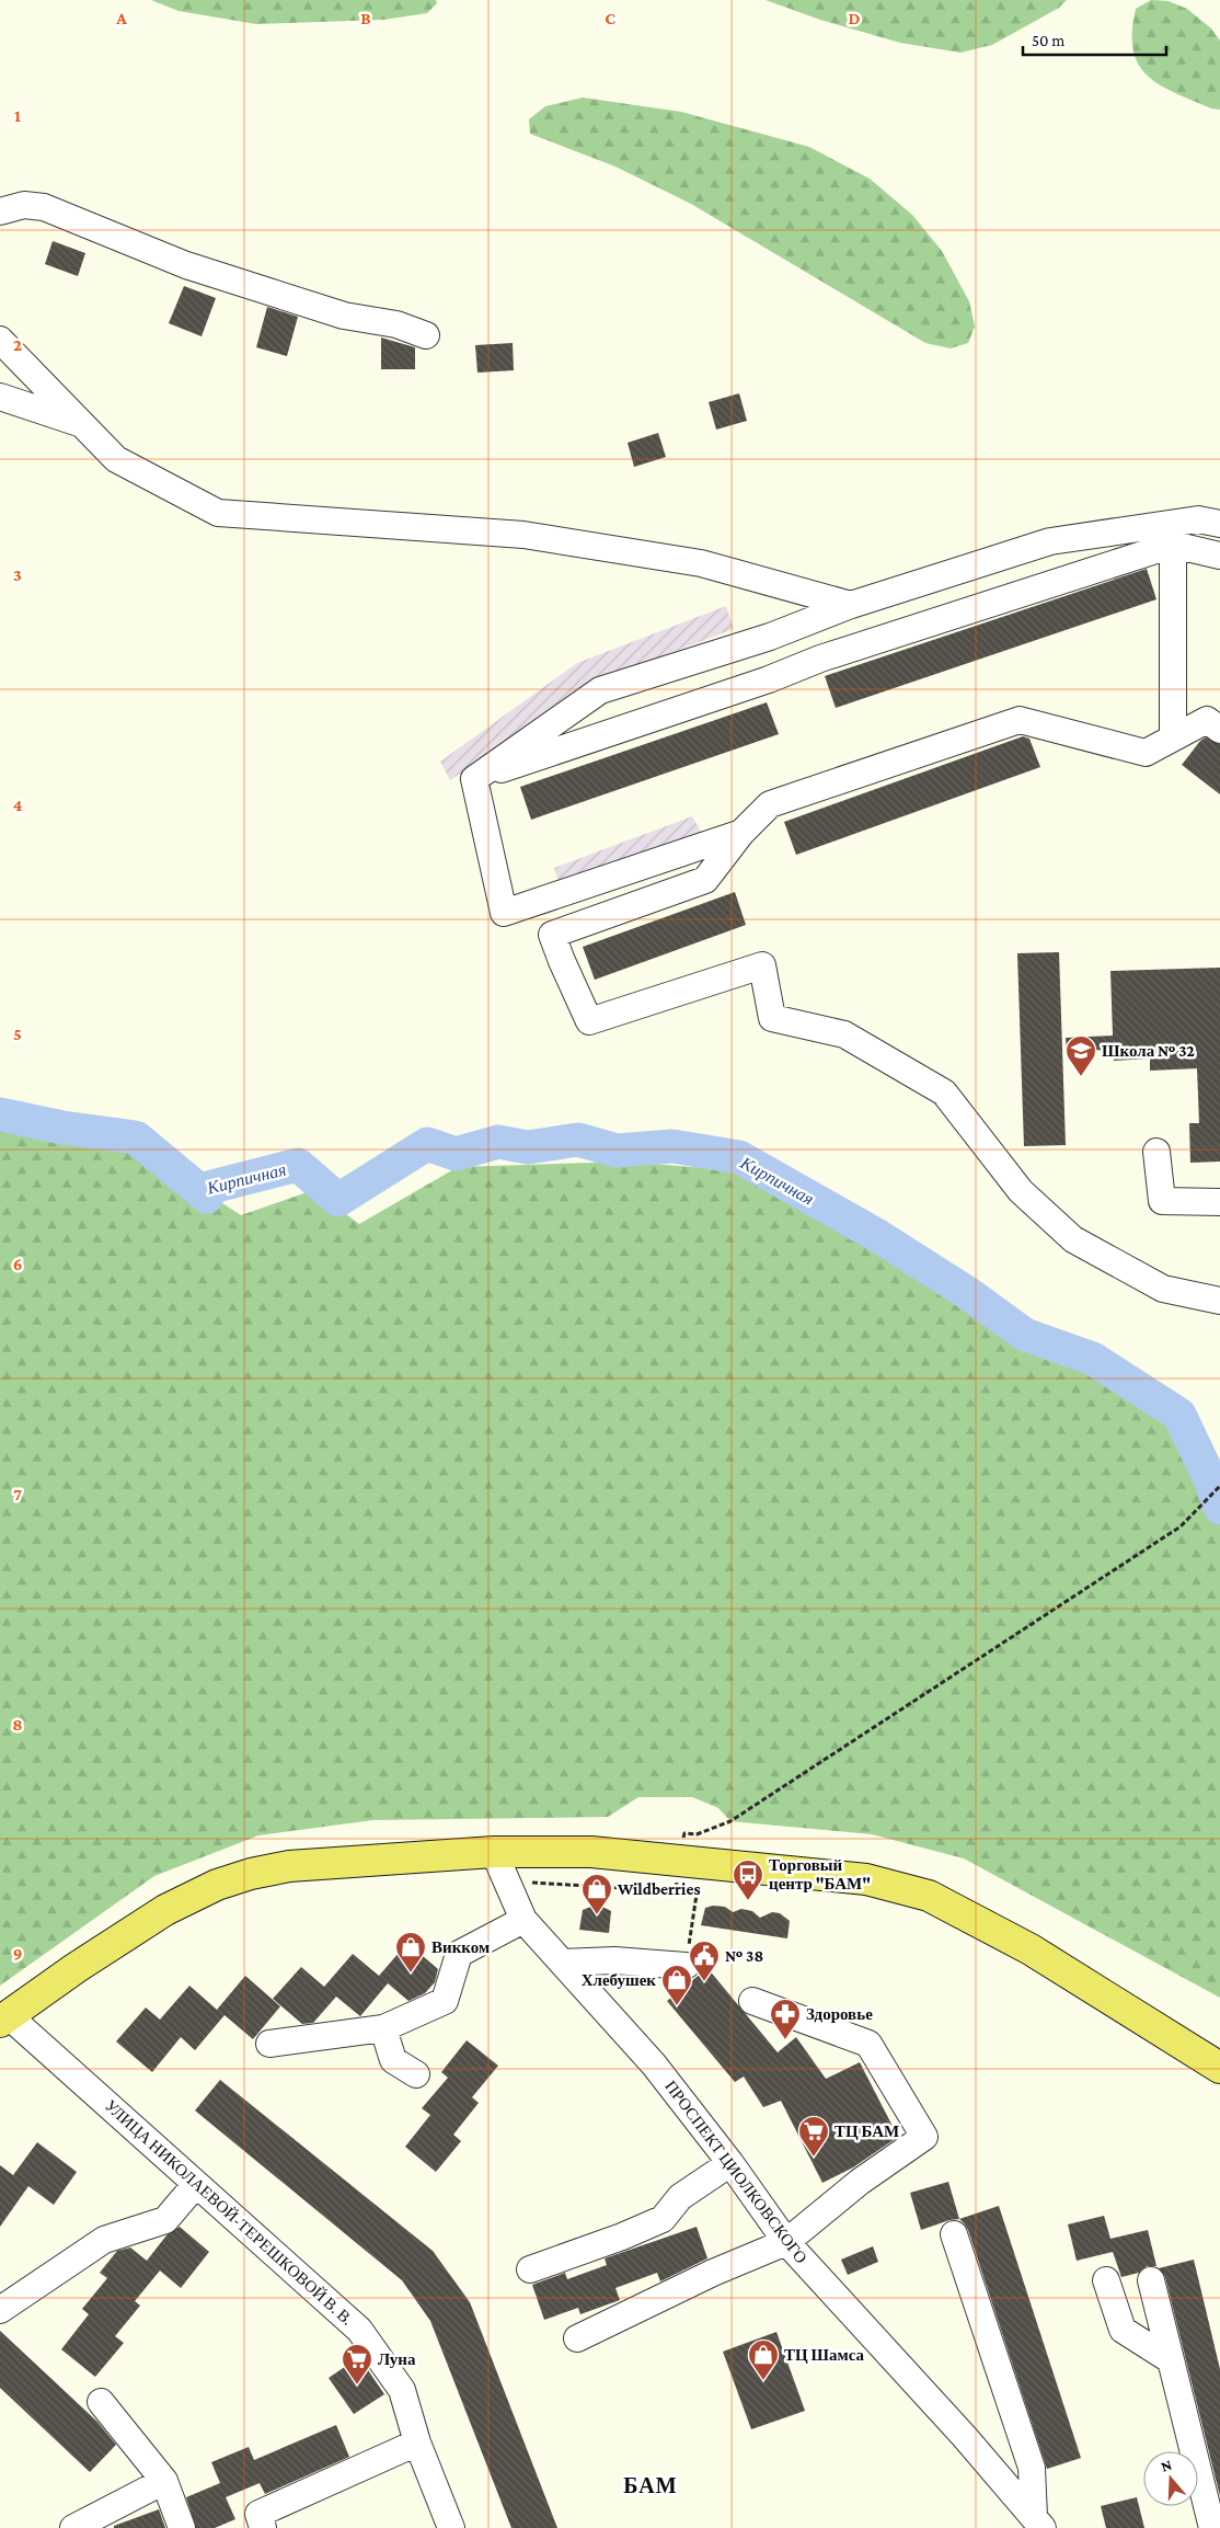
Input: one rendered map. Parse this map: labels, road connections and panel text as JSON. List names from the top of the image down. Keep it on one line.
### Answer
{"streets":{"street":["ПРОСПЕКТ ЦИОЛКОВСКОГО","УЛИЦА НИКОЛАЕВОЙ-ТЕРЕШКОВОЙ В. В."]},"districts":["БАМ"],"water":["Кирпичная"],"places":{"school or university":["Школа № 32"],"bus stop":["Торговый центр \"БАМ\""],"shop":["Wildberries","Викком","Хлебушек","ТЦ Шамса"],"public building":["№ 38"],"pharmacy":["Здоровье"],"supermarket":["ТЦ БАМ","Луна"]},"scale_bar":"50 m","north":"top","grid":{"columns":["A","B","C","D"],"rows":["1","2","3","4","5","6","7","8","9"]}}
